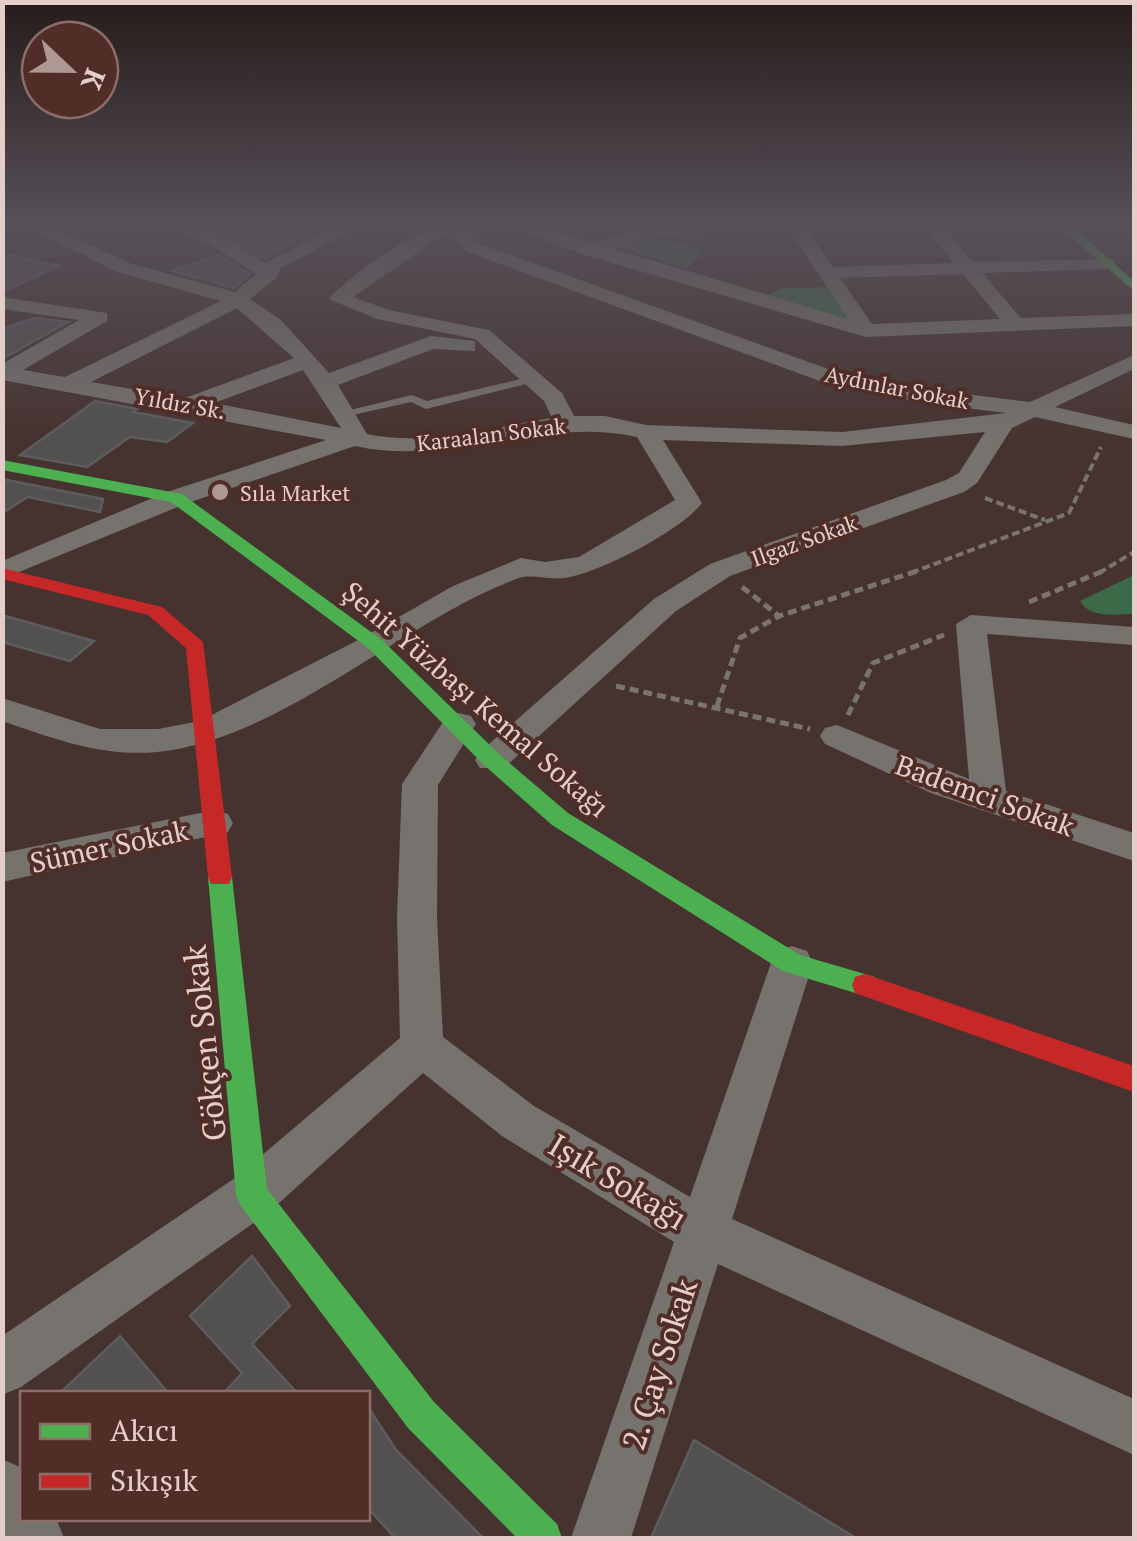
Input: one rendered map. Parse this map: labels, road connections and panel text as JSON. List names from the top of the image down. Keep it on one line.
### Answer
{"streets":{"street":["Aydınlar Sokak","Yıldız Sk.","Karaalan Sokak","Ilgaz Sokak","Şehit Yüzbaşı Kemal Sokağı","Bademci Sokak","Sümer Sokak","Gökçen Sokak","Işık Sokağı","2. Çay Sokak"]},"crossings":[["Aydınlar Sokak","Karaalan Sokak"],["Yıldız Sk.","Karaalan Sokak"],["Karaalan Sokak","Şehit Yüzbaşı Kemal Sokağı"],["Karaalan Sokak","Gökçen Sokak"],["Ilgaz Sokak","Şehit Yüzbaşı Kemal Sokağı"],["Şehit Yüzbaşı Kemal Sokağı","2. Çay Sokak"],["Sümer Sokak","Gökçen Sokak"],["Işık Sokağı","2. Çay Sokak"]],"places":["Sıla Market"],"legend":["Akıcı","Sıkışık"],"north":"right"}
